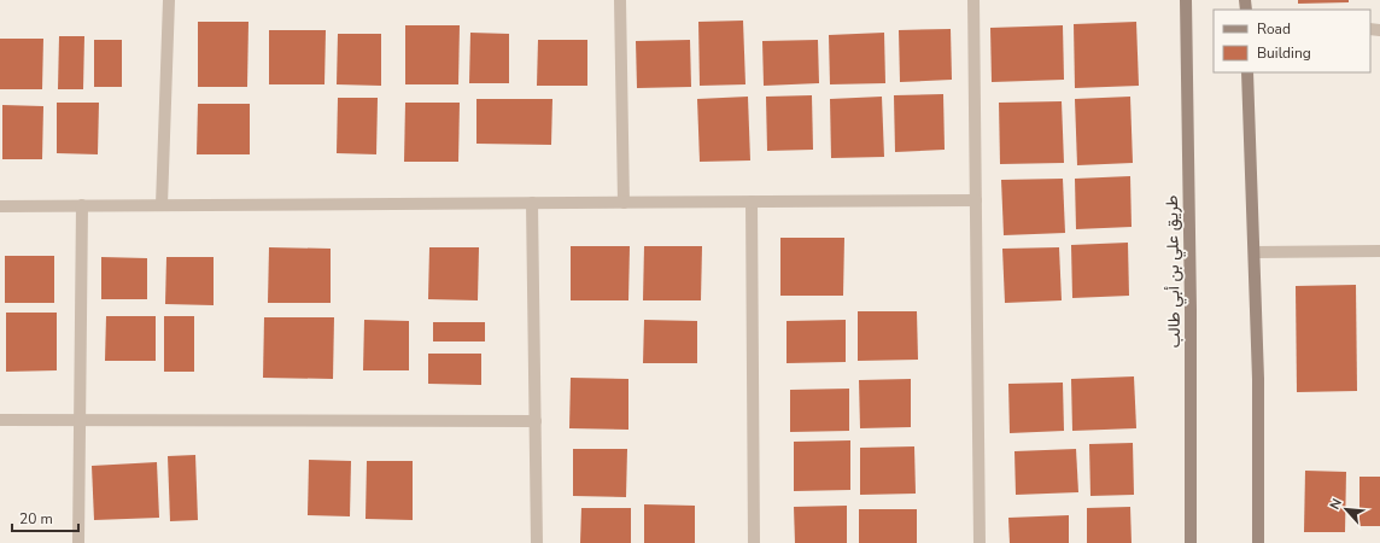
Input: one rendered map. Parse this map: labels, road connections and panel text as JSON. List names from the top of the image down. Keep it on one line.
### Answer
{"streets":{"main road":["طريق علي بن أبي طالب"]},"legend":["Road","Building"],"scale_bar":"20 m","north":"top left"}
